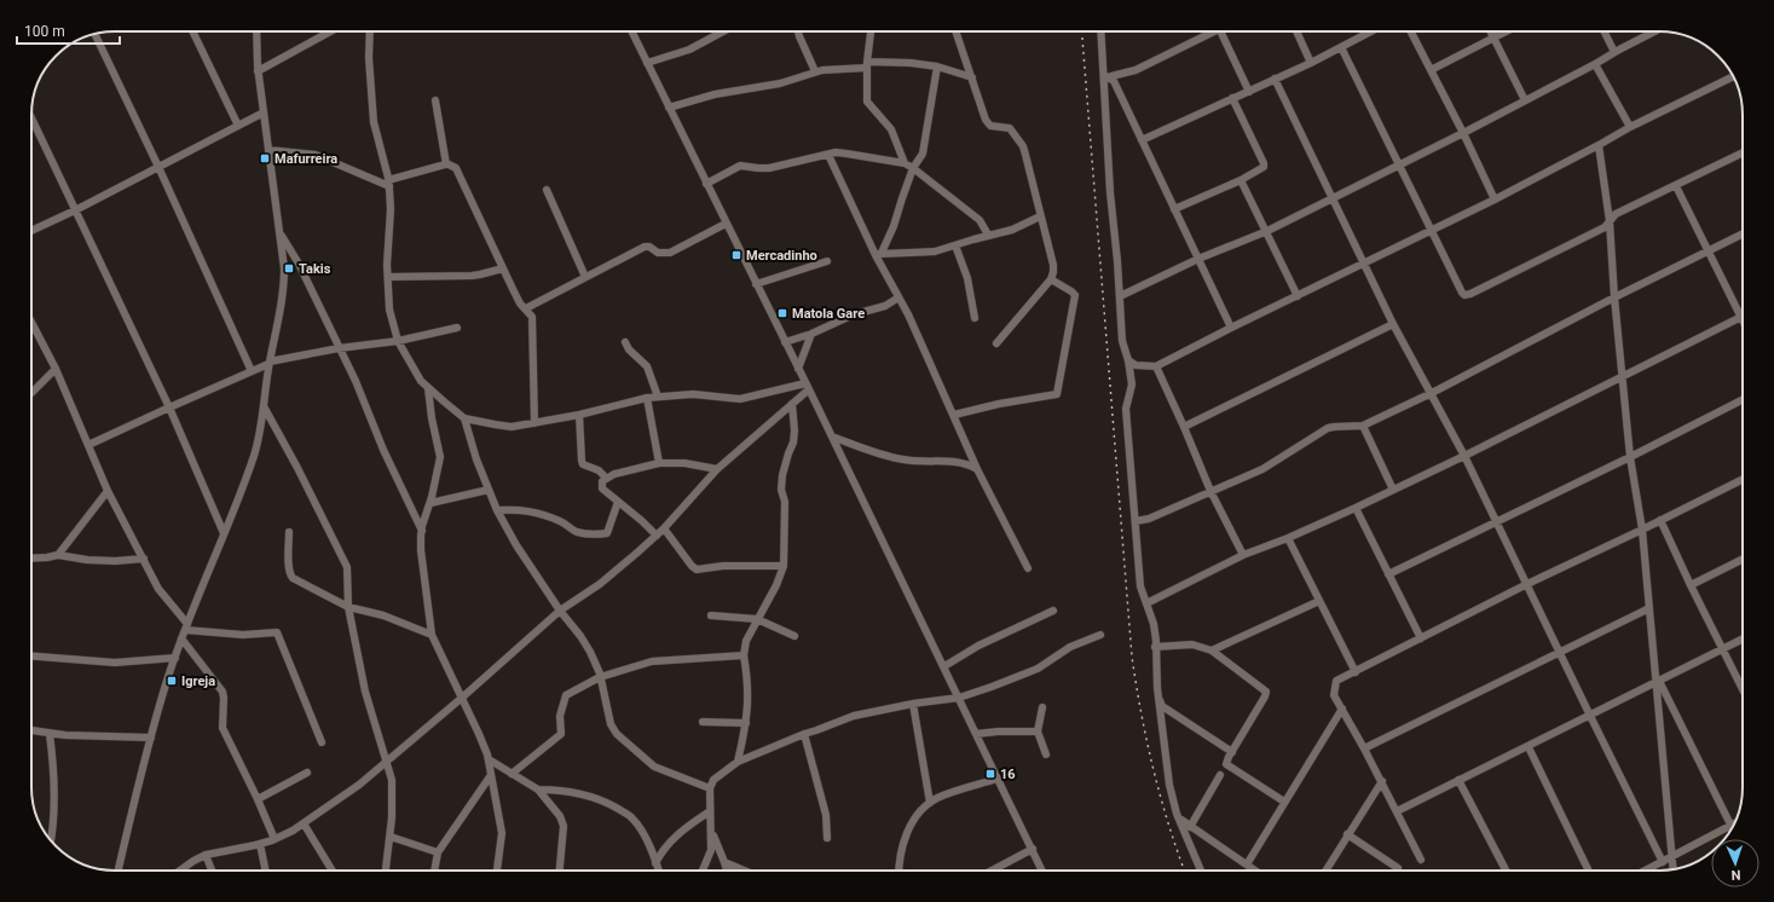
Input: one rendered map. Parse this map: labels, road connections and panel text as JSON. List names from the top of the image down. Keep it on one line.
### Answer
{"places":{"transit":["Mafurreira","Mercadinho","Takis","Matola Gare","Igreja","16"]},"scale_bar":"100 m","north":"bottom"}
